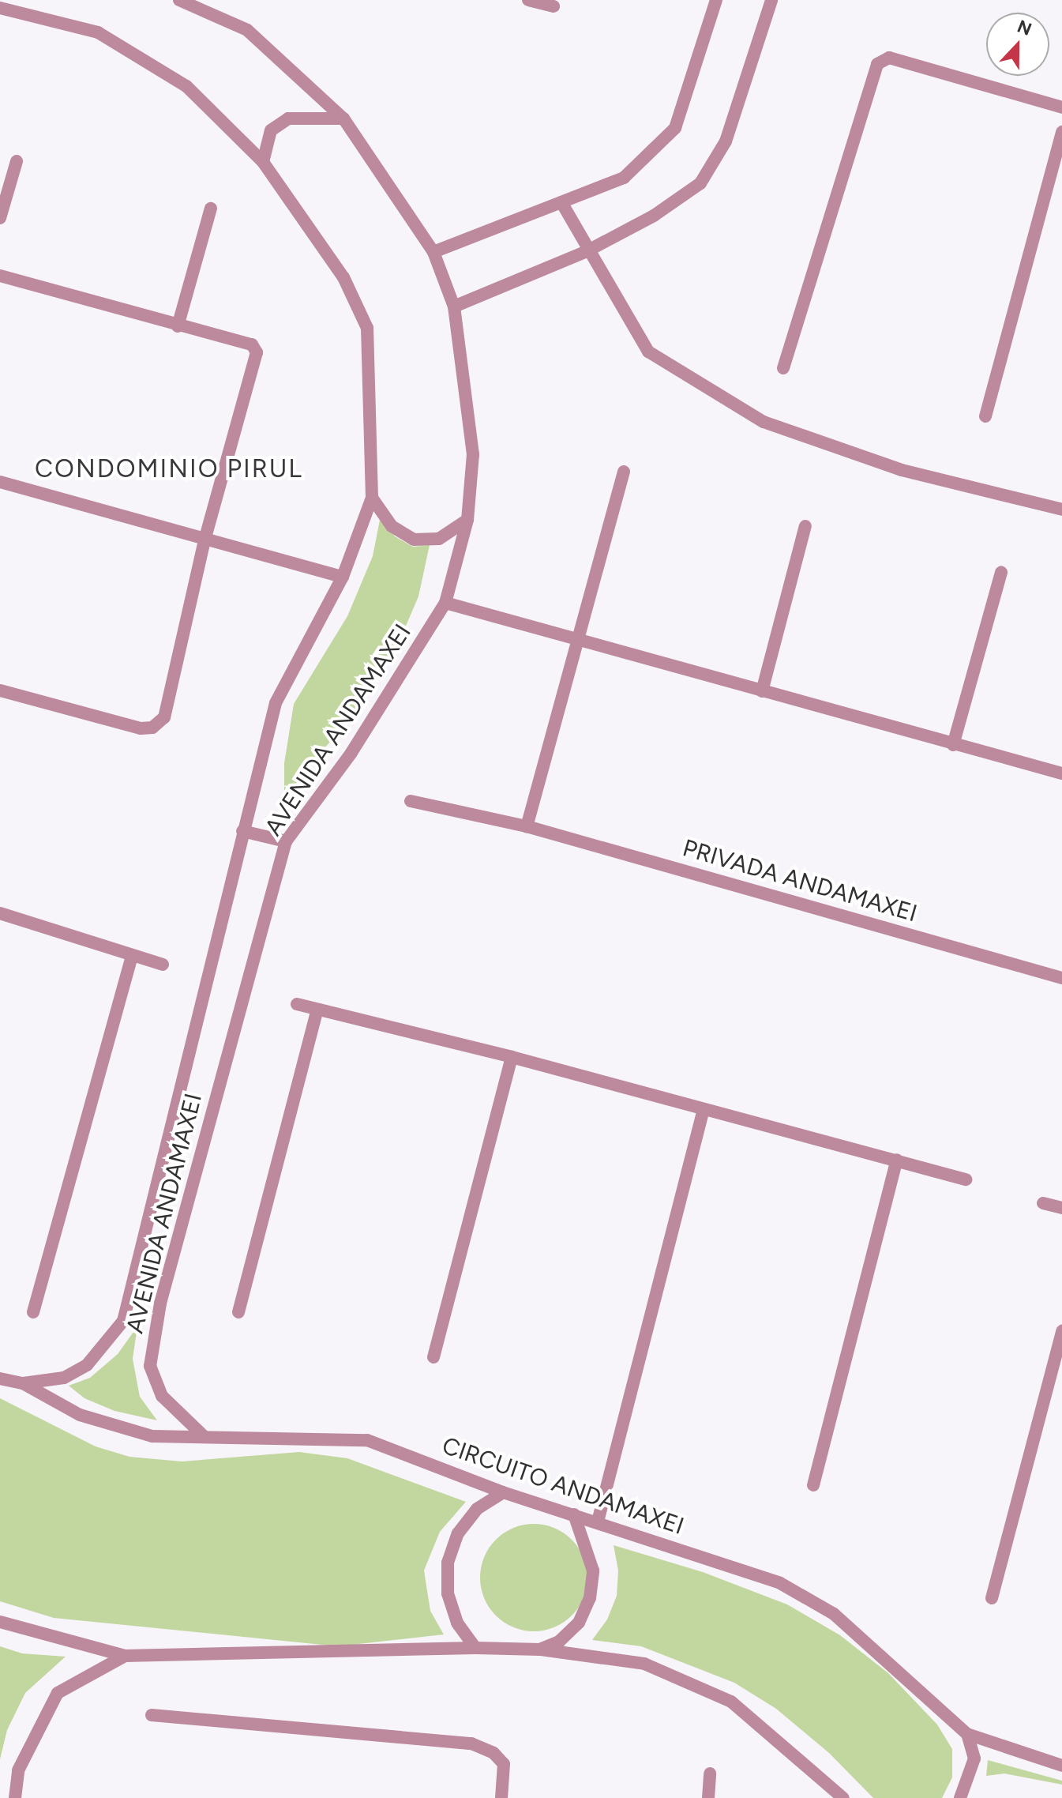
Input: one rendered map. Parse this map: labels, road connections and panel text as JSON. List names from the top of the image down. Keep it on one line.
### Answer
{"streets":{"street":["AVENIDA ANDAMAXEI","PRIVADA ANDAMAXEI","CIRCUITO ANDAMAXEI"]},"crossings":[["AVENIDA ANDAMAXEI","CIRCUITO ANDAMAXEI"]],"districts":["CONDOMINIO PIRUL"],"north":"top"}
